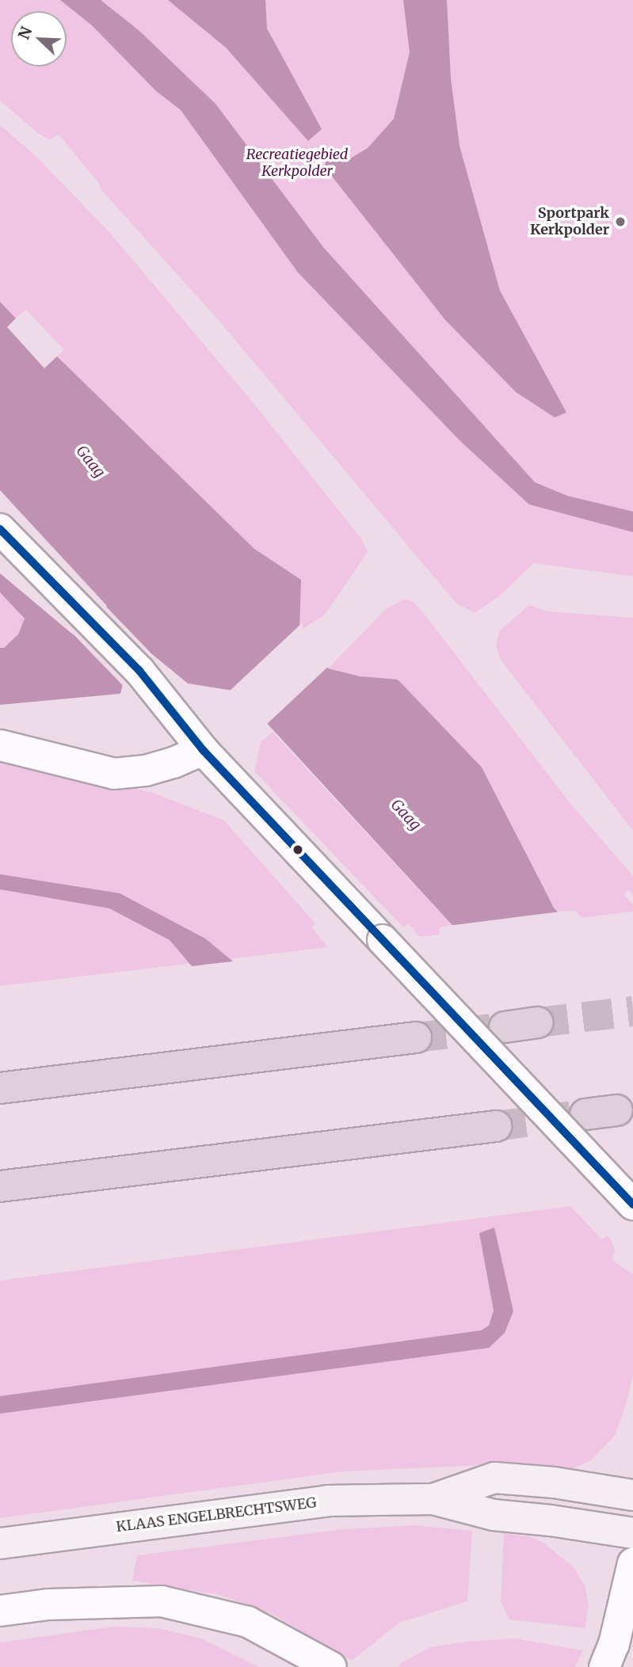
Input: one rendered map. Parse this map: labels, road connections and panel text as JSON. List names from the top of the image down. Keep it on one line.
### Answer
{"streets":{"main road":["KLAAS ENGELBRECHTSWEG"]},"water":["Gaag"],"parks":["Recreatiegebied Kerkpolder"],"places":["Sportpark Kerkpolder"],"north":"top left"}
